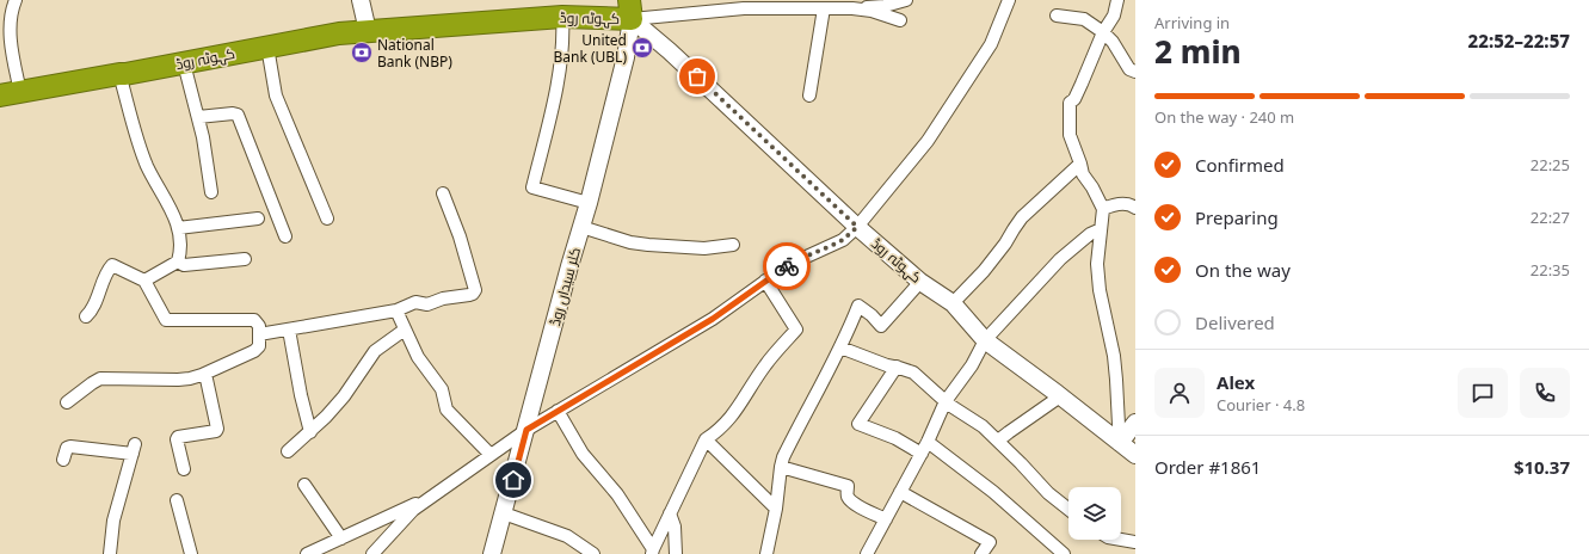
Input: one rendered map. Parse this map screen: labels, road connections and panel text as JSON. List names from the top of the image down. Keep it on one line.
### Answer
{"streets":{"highway":["کہوٹہ روڈ"],"main road":["کلر سیداں روڈ"]},"crossings":[["کہوٹہ روڈ","کلر سیداں روڈ"]],"places":{"bank":["United Bank (UBL)","National Bank (NBP)"]},"page":{"heading":["2 min","Arriving in","22:52–22:57"],"panel":["Alex","Courier · 4.8","Order #1861","$10.37"],"bar":"On the way · 240 m","list":[["Confirmed","22:25"],["Preparing","22:27"],["On the way","22:35"],"Delivered"]}}
